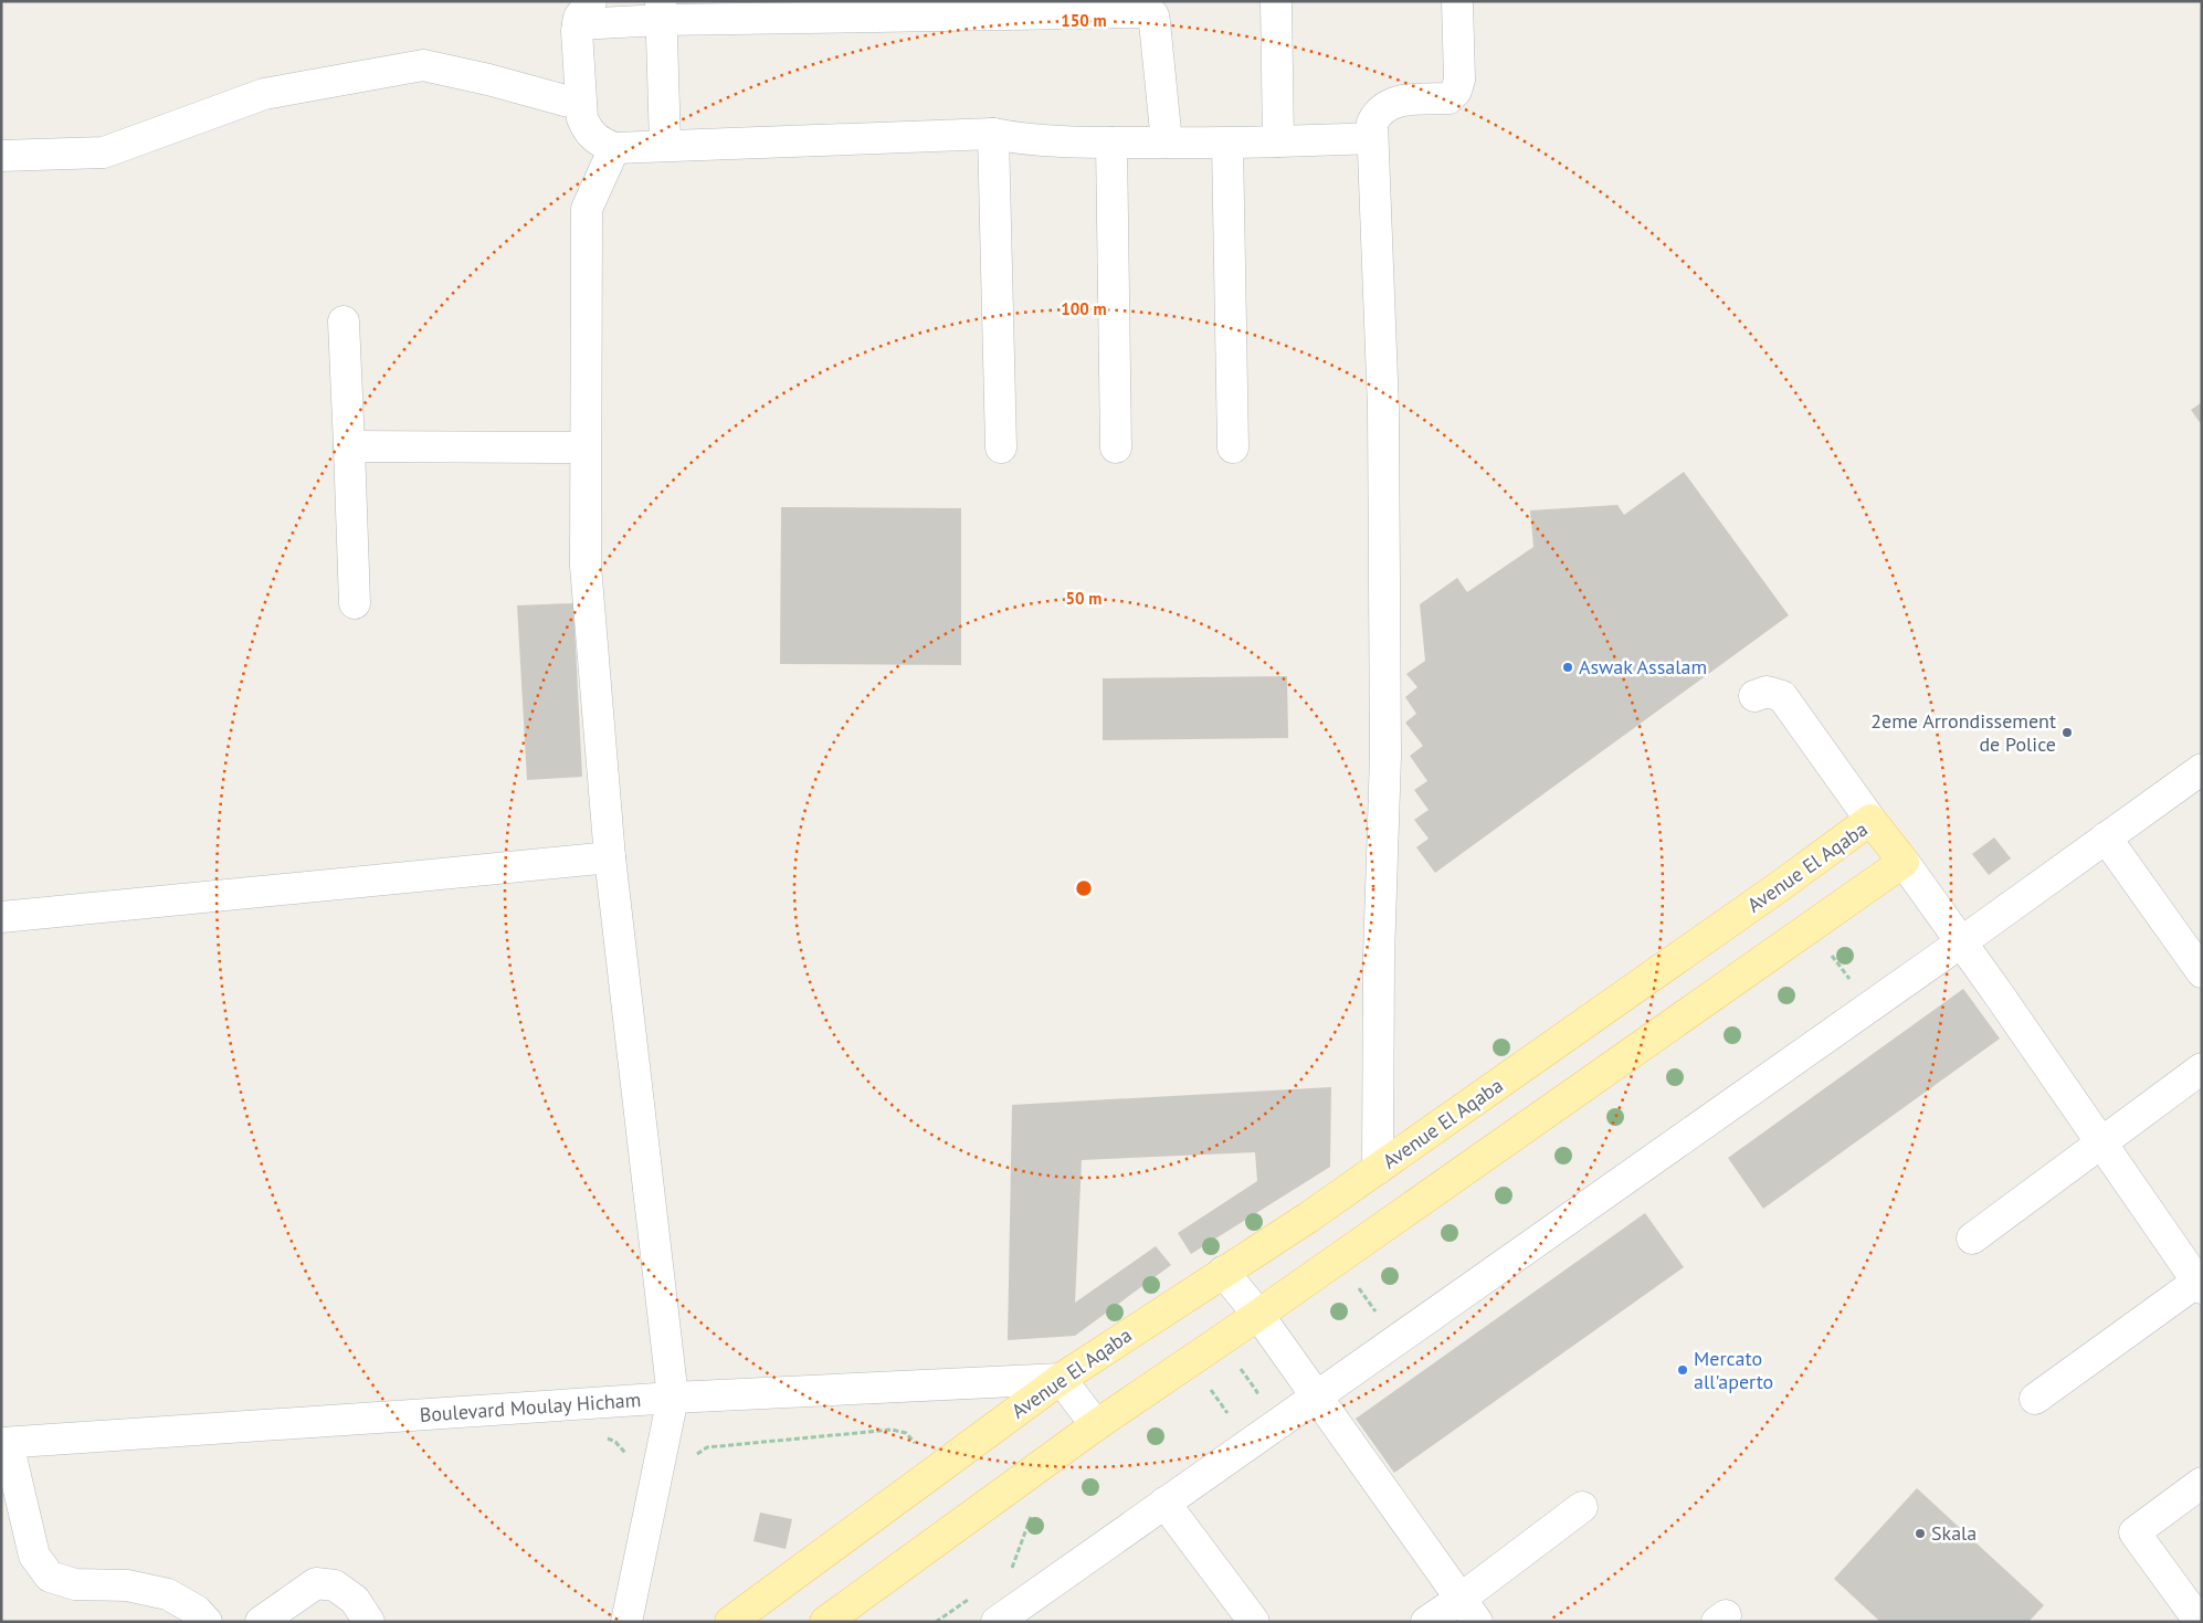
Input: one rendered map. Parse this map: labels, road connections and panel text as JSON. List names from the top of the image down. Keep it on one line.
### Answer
{"streets":{"main road":["Avenue El Aqaba"],"street":["Boulevard Moulay Hicham"]},"crossings":[["Avenue El Aqaba","Boulevard Moulay Hicham"]],"places":["Aswak Assalam","2eme Arrondissement de Police","Mercato all'aperto","Skala"],"rings":["150 m","100 m","50 m"]}
